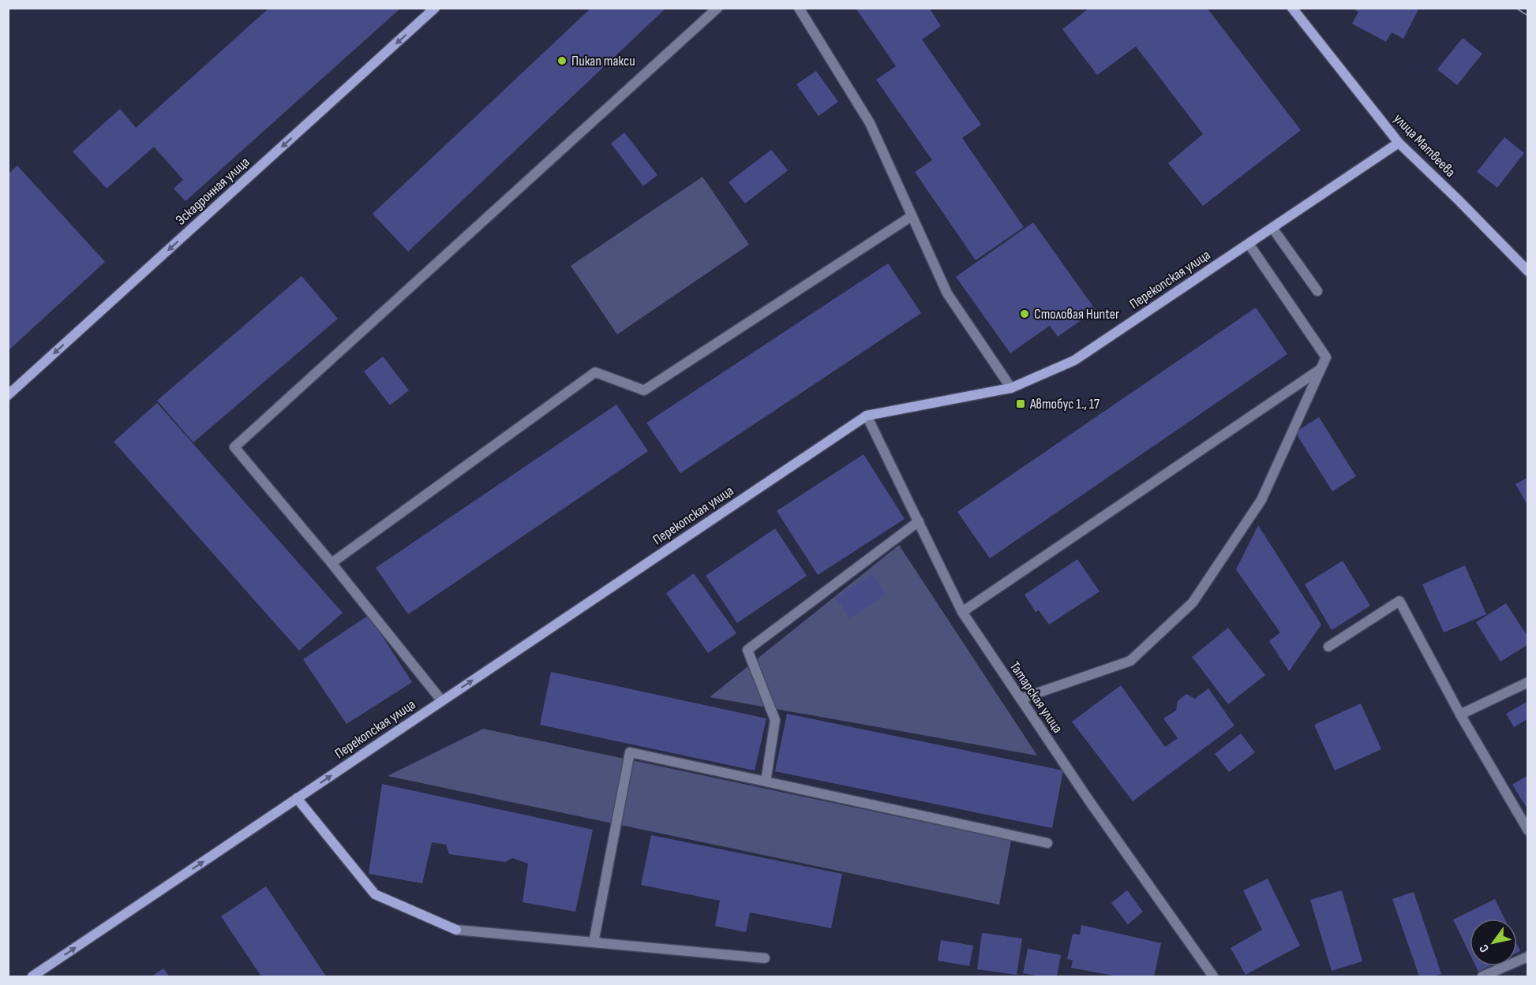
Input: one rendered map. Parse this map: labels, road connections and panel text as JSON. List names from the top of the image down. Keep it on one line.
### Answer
{"streets":{"main road":["улица Матвеева","Эскадронная улица","Перекопская улица"],"street":["Татарская улица"]},"crossings":[["улица Матвеева","Перекопская улица"],["Перекопская улица","Татарская улица"]],"one_way":["Эскадронная улица","Перекопская улица"],"places":{"other":["Пикап такси","Столовая Hunter"],"transit":["Автобус 1., 17"]},"north":"bottom left"}
